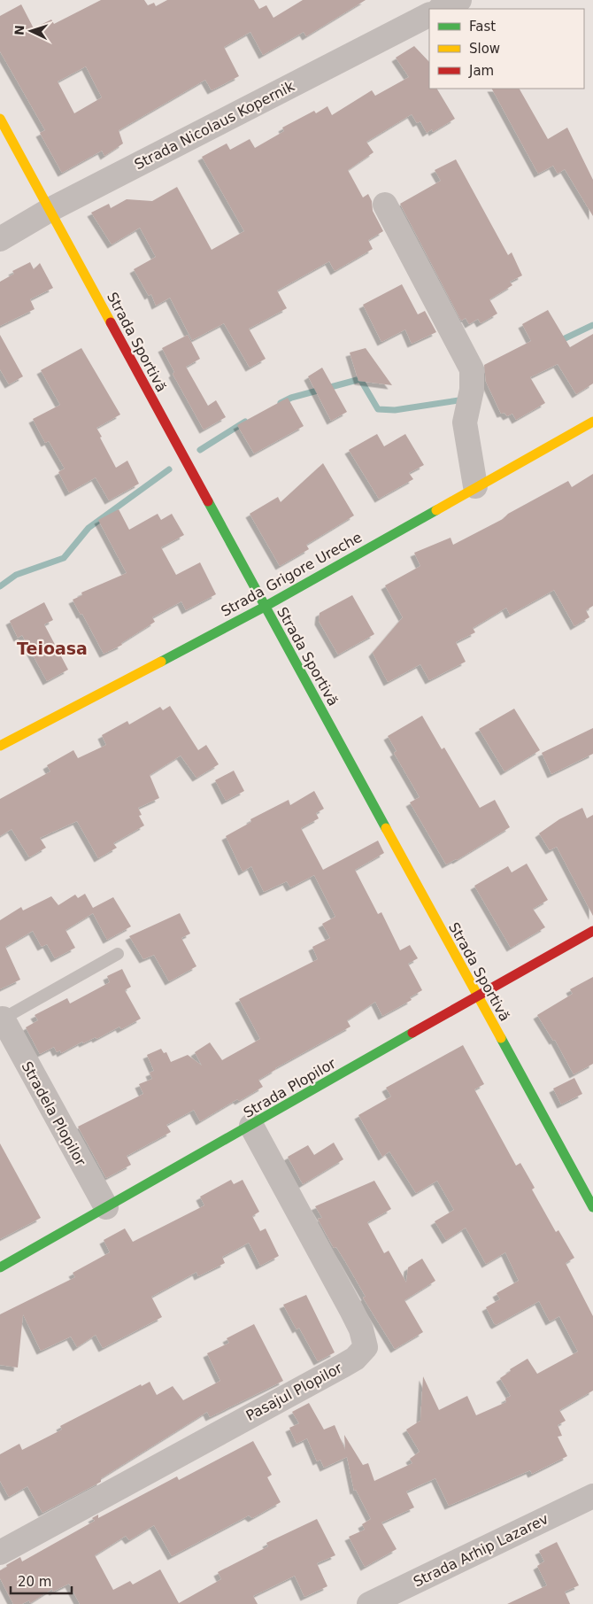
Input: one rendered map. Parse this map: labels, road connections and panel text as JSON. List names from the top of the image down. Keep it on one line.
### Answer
{"streets":{"street":["Strada Nicolaus Kopernik","Strada Sportivă","Strada Grigore Ureche","Strada Plopilor","Stradela Plopilor","Pasajul Plopilor","Strada Arhip Lazarev"]},"crossings":[["Strada Nicolaus Kopernik","Strada Sportivă"],["Strada Sportivă","Strada Grigore Ureche"],["Strada Sportivă","Strada Plopilor"],["Strada Plopilor","Stradela Plopilor"],["Strada Plopilor","Pasajul Plopilor"]],"districts":["Teioasa"],"legend":["Fast","Slow","Jam"],"scale_bar":"20 m","north":"left"}
